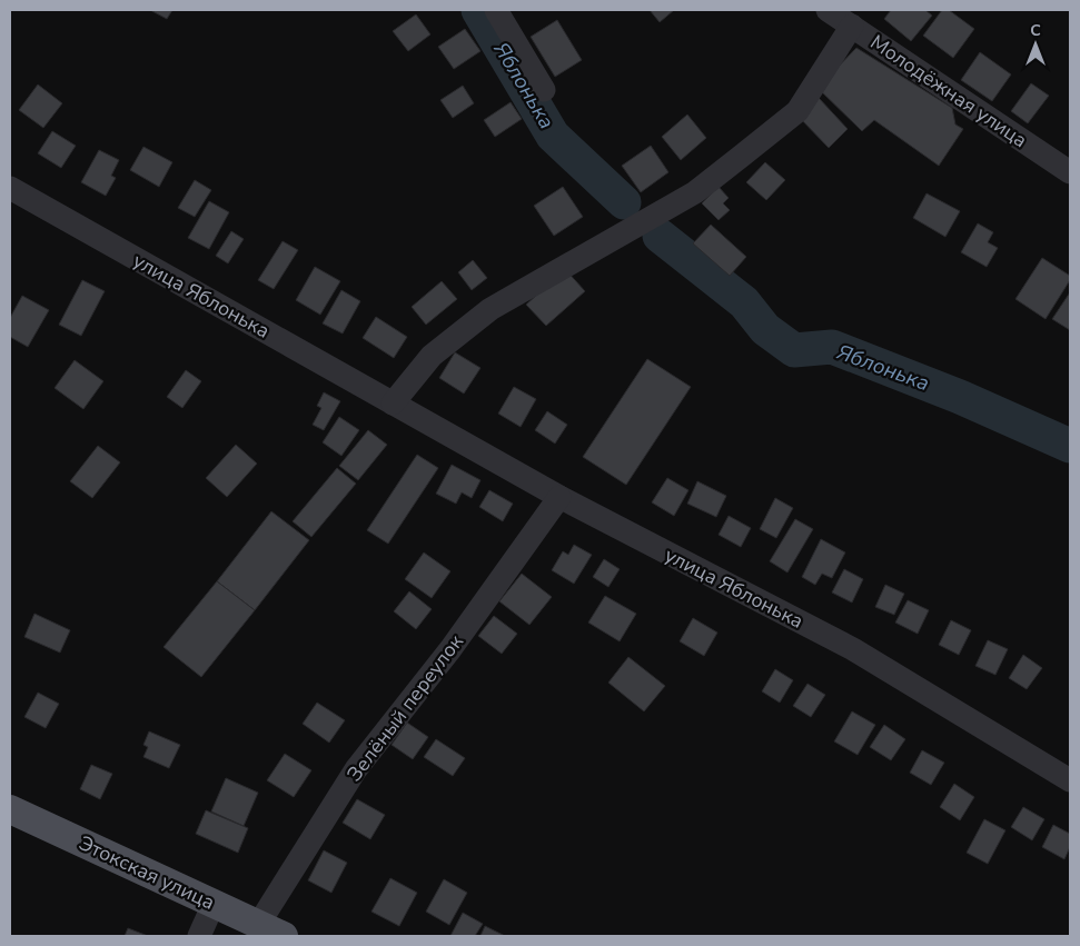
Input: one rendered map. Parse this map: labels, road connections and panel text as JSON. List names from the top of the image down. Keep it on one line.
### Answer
{"streets":{"main road":["Этокская улица"],"street":["Молодёжная улица","улица Яблонька","Зелёный переулок"]},"crossings":[["улица Яблонька","Зелёный переулок"],["Зелёный переулок","Этокская улица"]],"water":["Яблонька"],"north":"top"}
